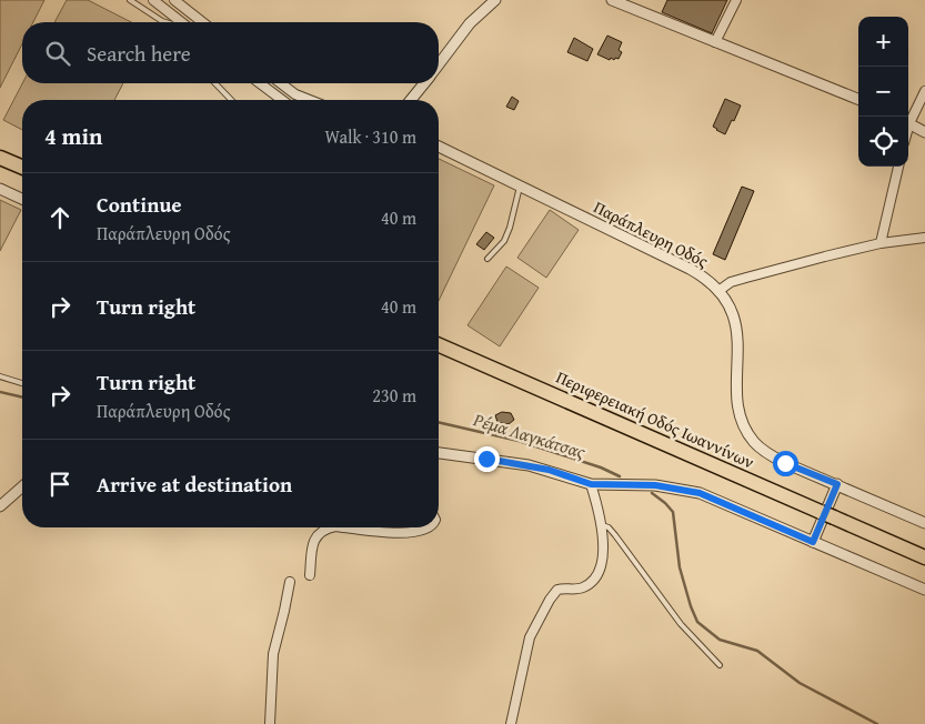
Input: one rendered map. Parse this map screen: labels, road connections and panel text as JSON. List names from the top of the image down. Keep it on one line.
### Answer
{"streets":{"highway":["Περιφερειακή Οδός Ιωαννίνων"],"street":["Παράπλευρη Οδός"]},"water":["Ρέμα Λαγκάτσας"],"page":{"map_buttons":["+","−"],"search":"Search here","heading":["4 min","Walk · 310 m"],"list":[["Continue","Παράπλευρη Οδός","40 m"],["Turn right","40 m"],["Turn right","Παράπλευρη Οδός","230 m"],"Arrive at destination"]}}
